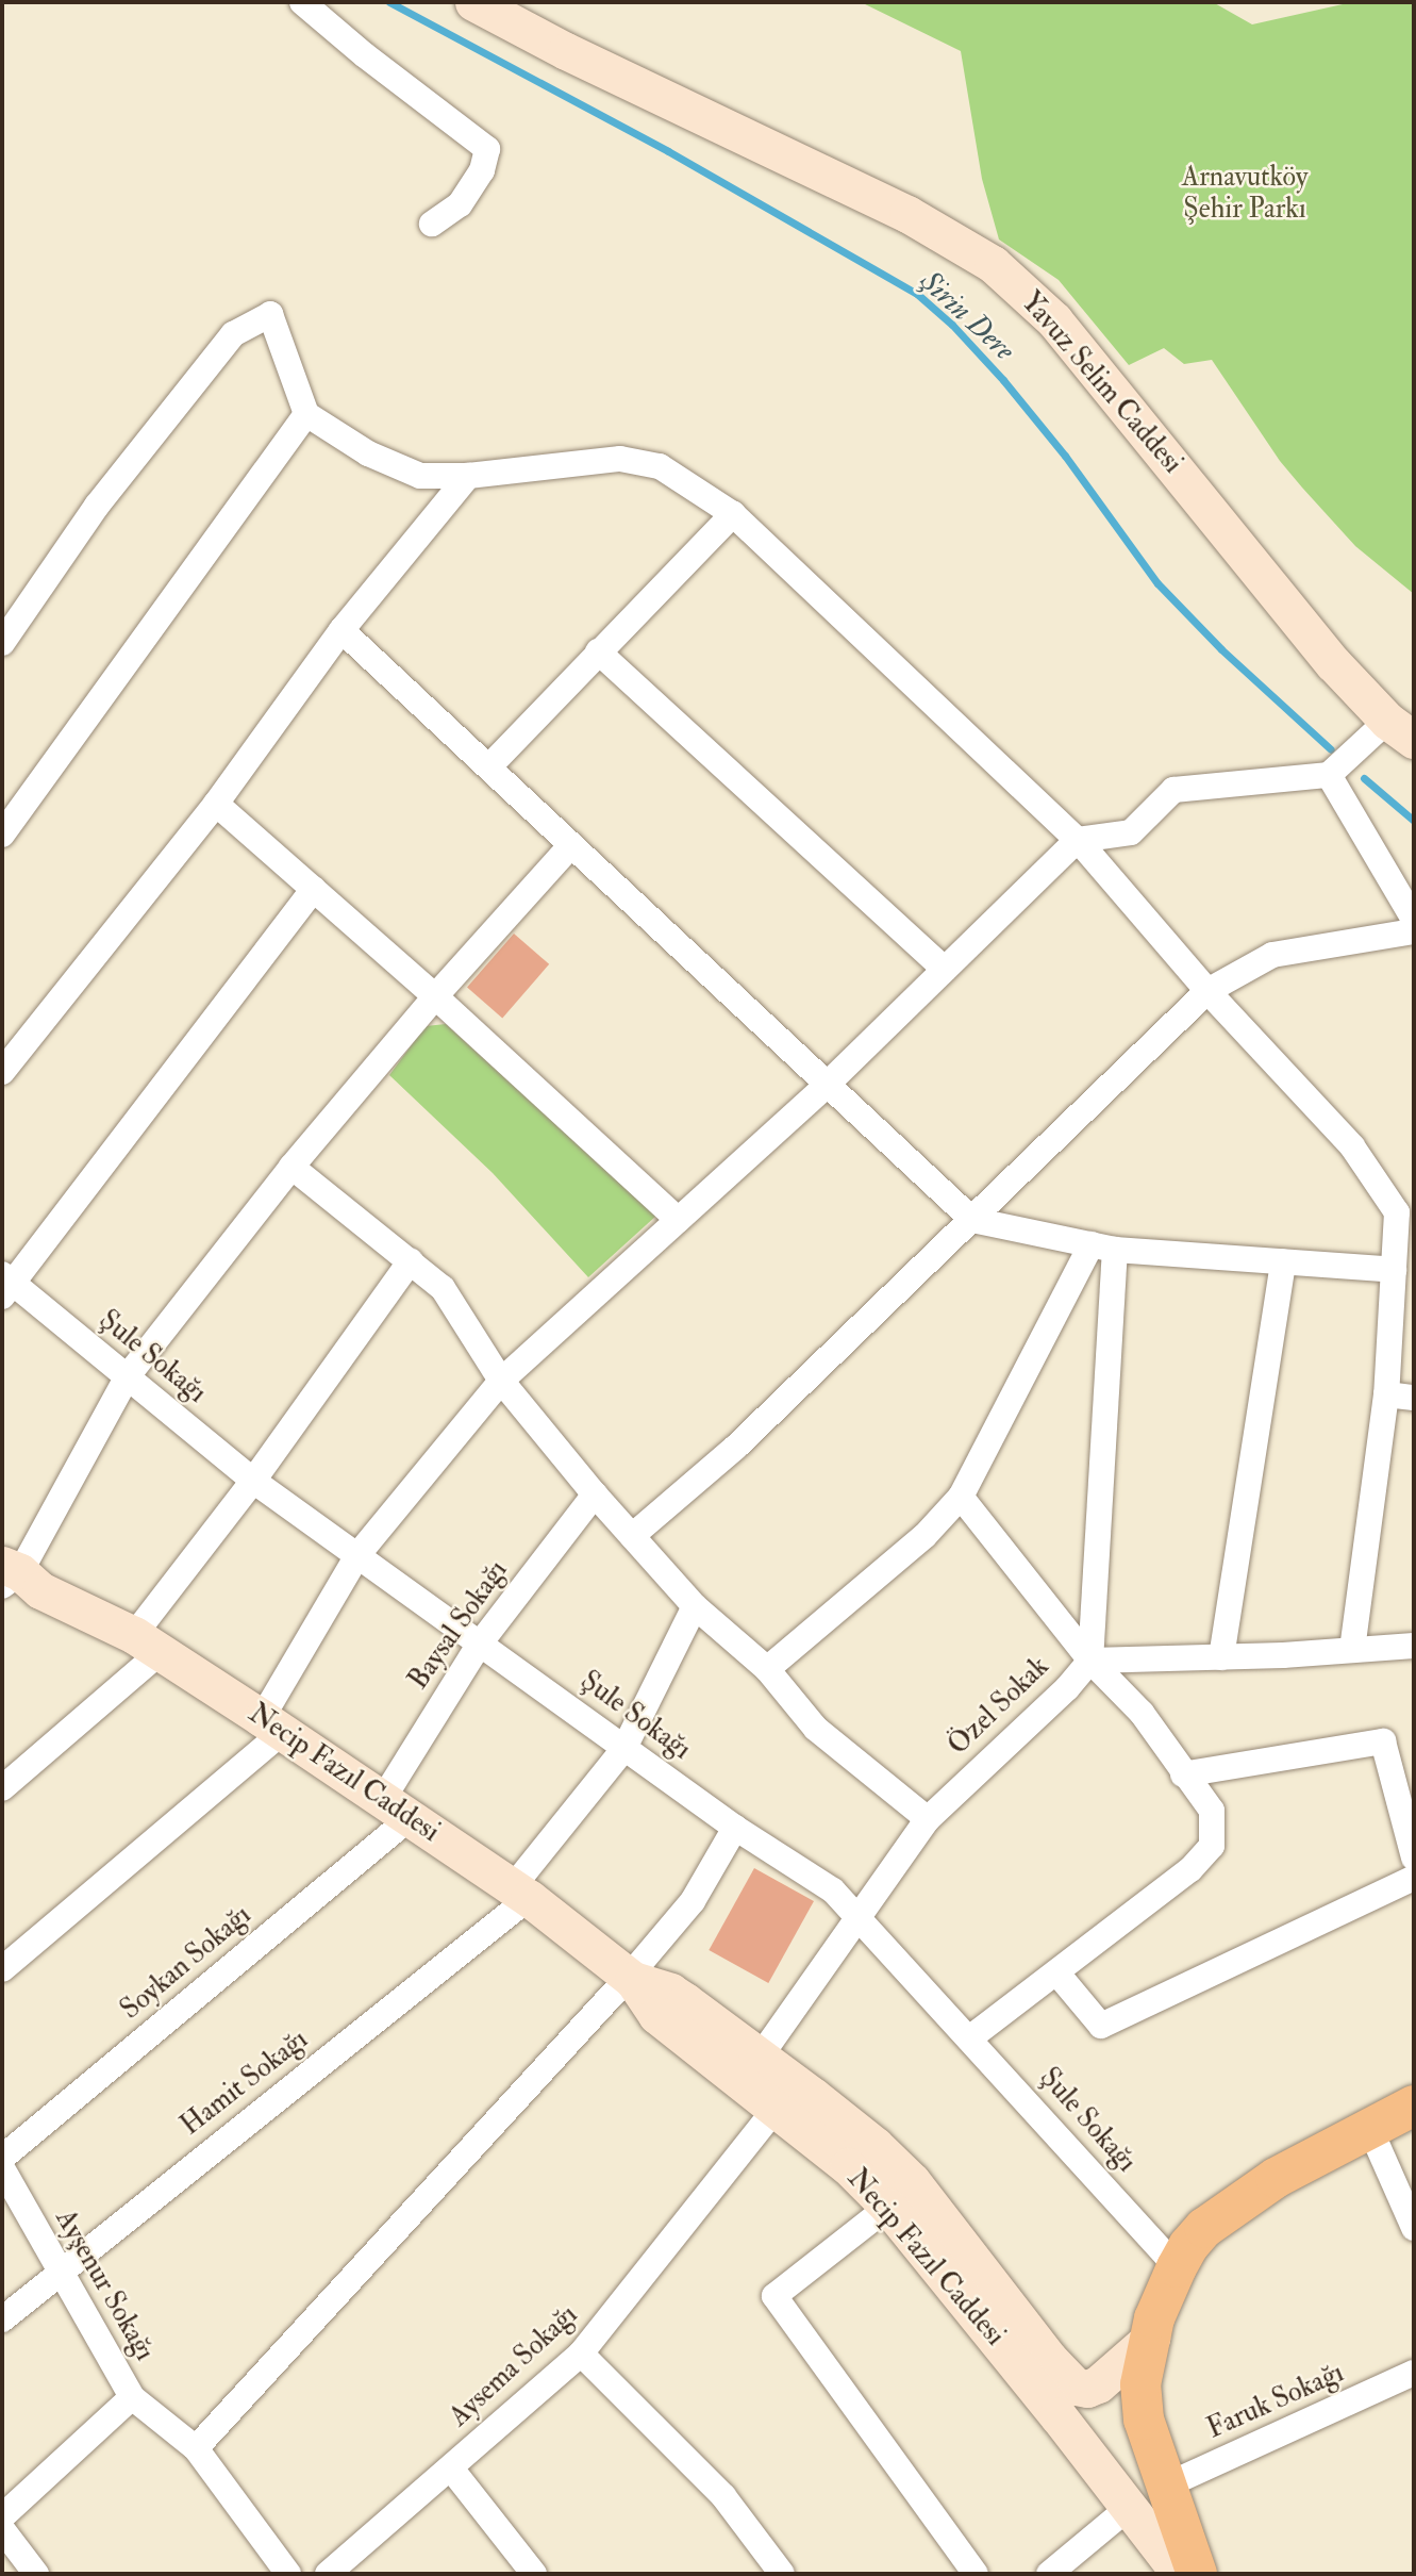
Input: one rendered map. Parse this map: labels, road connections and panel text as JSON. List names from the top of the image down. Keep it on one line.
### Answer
{"streets":{"main road":["Yavuz Selim Caddesi","Necip Fazıl Caddesi"],"street":["Şule Sokağı","Baysal Sokağı","Özel Sokak","Soykan Sokağı","Hamit Sokağı","Ayşenur Sokağı","Aysema Sokağı","Faruk Sokağı"]},"crossings":[["Şule Sokağı","Baysal Sokağı"],["Şule Sokağı","Özel Sokak"],["Şule Sokağı","Hamit Sokağı"],["Baysal Sokağı","Necip Fazıl Caddesi"],["Baysal Sokağı","Soykan Sokağı"],["Özel Sokak","Necip Fazıl Caddesi"],["Necip Fazıl Caddesi","Soykan Sokağı"],["Necip Fazıl Caddesi","Hamit Sokağı"],["Necip Fazıl Caddesi","Aysema Sokağı"],["Hamit Sokağı","Ayşenur Sokağı"]],"water":["Şirin Dere"],"parks":["Arnavutköy Şehir Parkı"]}
